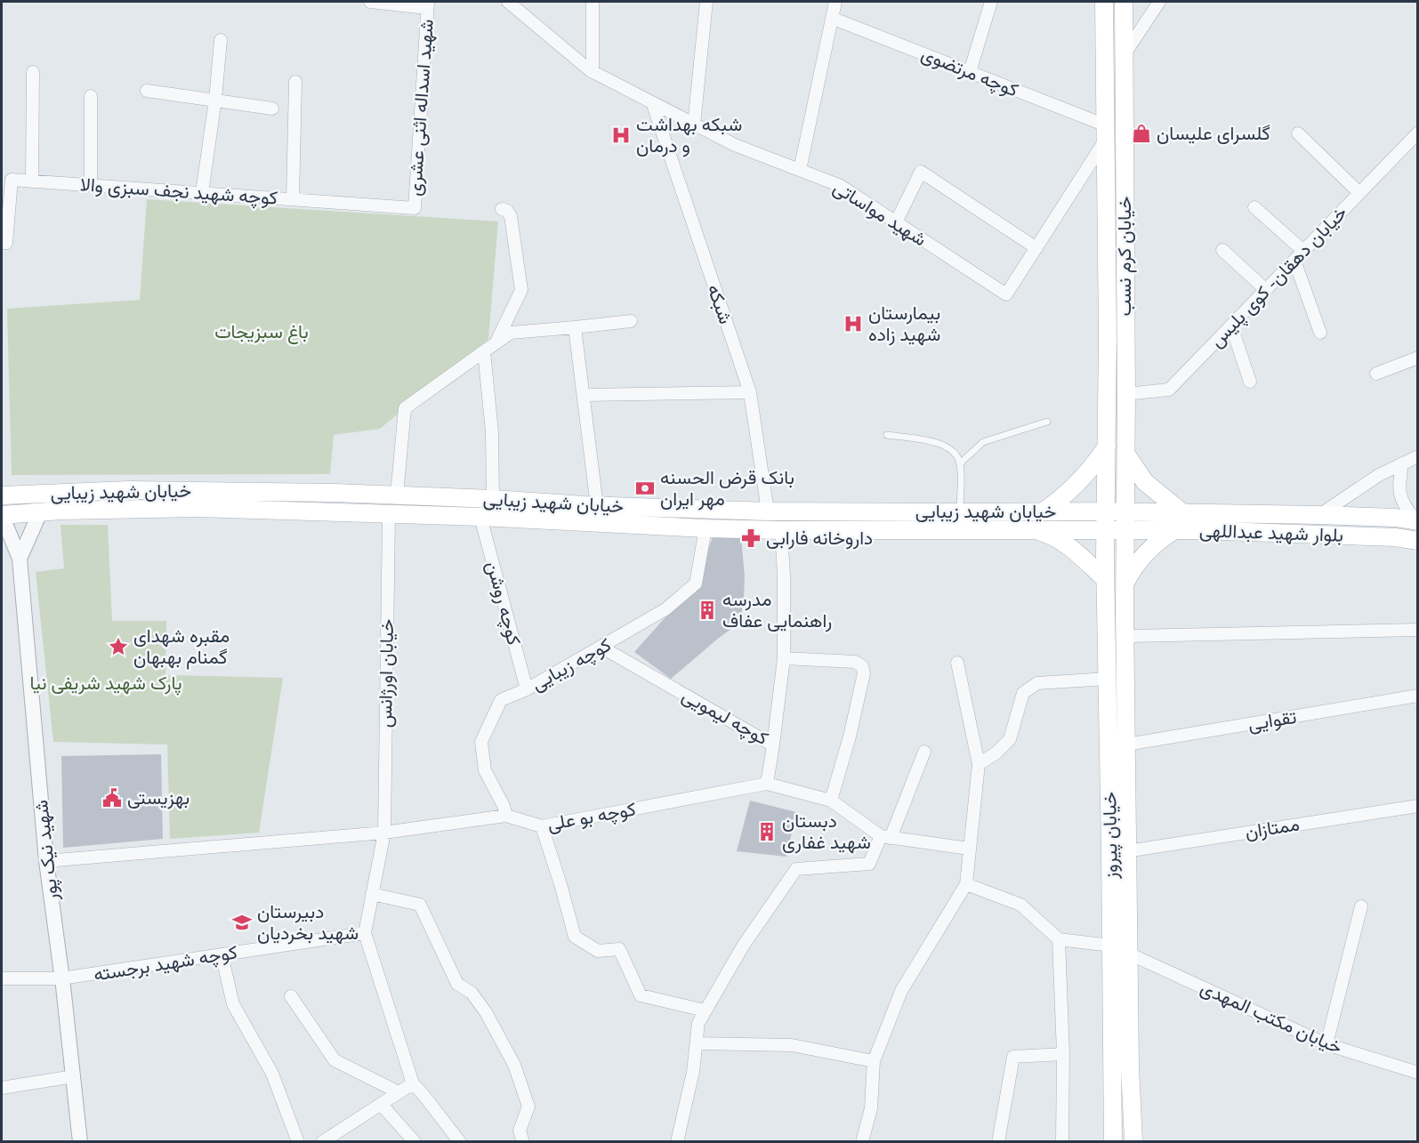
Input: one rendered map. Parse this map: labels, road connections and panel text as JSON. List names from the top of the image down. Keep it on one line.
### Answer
{"streets":{"main road":["خیابان کرم نسب","خیابان شهید زیبایی","بلوار شهید عبداللهی","خیابان پیروز"],"street":["کوچه مرتضوی","شهید اسداله اثنی عشری","کوچه شهید نجف سبزی والا","شهید مواساتی","خیابان دهقان - کوی پلیس","شبکه","کوچه روشن","کوچه زیبایی","خیابان اورژانس","کوچه لیمویی","تقوایی","کوچه بو علی","ممتازان","شهید نیک پور","کوچه شهید برجسته","خیابان مکتب المهدی"]},"crossings":[["کوچه مرتضوی","شهید مواساتی"],["کوچه مرتضوی","خیابان کرم نسب"],["شهید اسداله اثنی عشری","کوچه شهید نجف سبزی والا"],["شهید مواساتی","خیابان کرم نسب"],["شهید مواساتی","شبکه"],["خیابان کرم نسب","خیابان دهقان - کوی پلیس"],["خیابان کرم نسب","خیابان شهید زیبایی"],["خیابان کرم نسب","بلوار شهید عبداللهی"],["خیابان کرم نسب","خیابان پیروز"],["شبکه","خیابان شهید زیبایی"],["خیابان شهید زیبایی","بلوار شهید عبداللهی"],["خیابان شهید زیبایی","کوچه روشن"],["خیابان شهید زیبایی","کوچه زیبایی"],["خیابان شهید زیبایی","خیابان اورژانس"],["خیابان شهید زیبایی","کوچه لیمویی"],["خیابان شهید زیبایی","خیابان پیروز"],["خیابان شهید زیبایی","شهید نیک پور"],["بلوار شهید عبداللهی","خیابان پیروز"],["کوچه روشن","کوچه زیبایی"],["کوچه زیبایی","کوچه لیمویی"],["کوچه زیبایی","کوچه بو علی"],["خیابان اورژانس","کوچه بو علی"],["خیابان اورژانس","کوچه شهید برجسته"],["تقوایی","خیابان پیروز"],["کوچه بو علی","شهید نیک پور"],["ممتازان","خیابان پیروز"],["خیابان پیروز","خیابان مکتب المهدی"],["شهید نیک پور","کوچه شهید برجسته"]],"parks":["باغ سبزیجات","پارک شهید شریفی نیا"],"places":{"shop":["گلسرای علیسان"],"hospital":["شبکه بهداشت و درمان","بیمارستان شهید زاده"],"bank":["بانک قرض الحسنه مهر ایران"],"pharmacy":["داروخانه فارابی"],"building":["مدرسه راهنمایی عفاف","دبستان شهید غفاری"],"place":["مقبره شهدای گمنام بهبهان"],"public building":["بهزیستی"],"school or university":["دبیرستان شهید بخردیان"]}}
